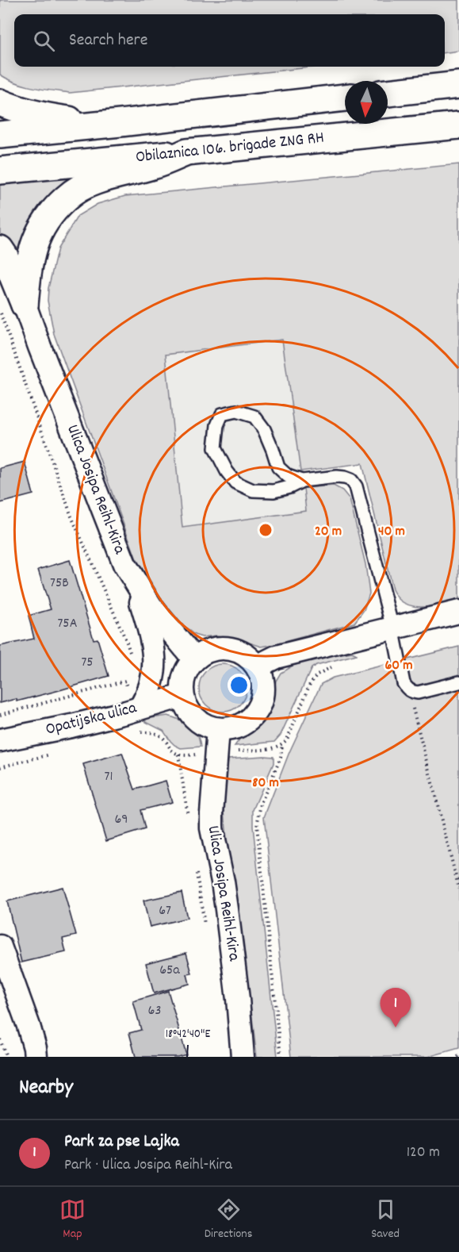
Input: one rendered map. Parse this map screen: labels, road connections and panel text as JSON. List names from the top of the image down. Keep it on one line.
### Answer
{"streets":{"main road":["Obilaznica 106. brigade ZNG RH"],"street":["Ulica Josipa Reihl-Kira","Opatijska ulica"]},"crossings":[["Ulica Josipa Reihl-Kira","Opatijska ulica"]],"house_numbers":["75B","75A","75","71","69","67","65a","63"],"north":"bottom","page":{"search":"Search here","pins":"1","heading":"Nearby","list":[{"mark":"1","name":"Park za pse Lajka","note":"Park · Ulica Josipa Reihl-Kira","value":"120 m"}],"nav":["Map","Directions","Saved"]},"coordinates":["18°42'40\"E"],"rings":["20 m","40 m","60 m","80 m"]}
